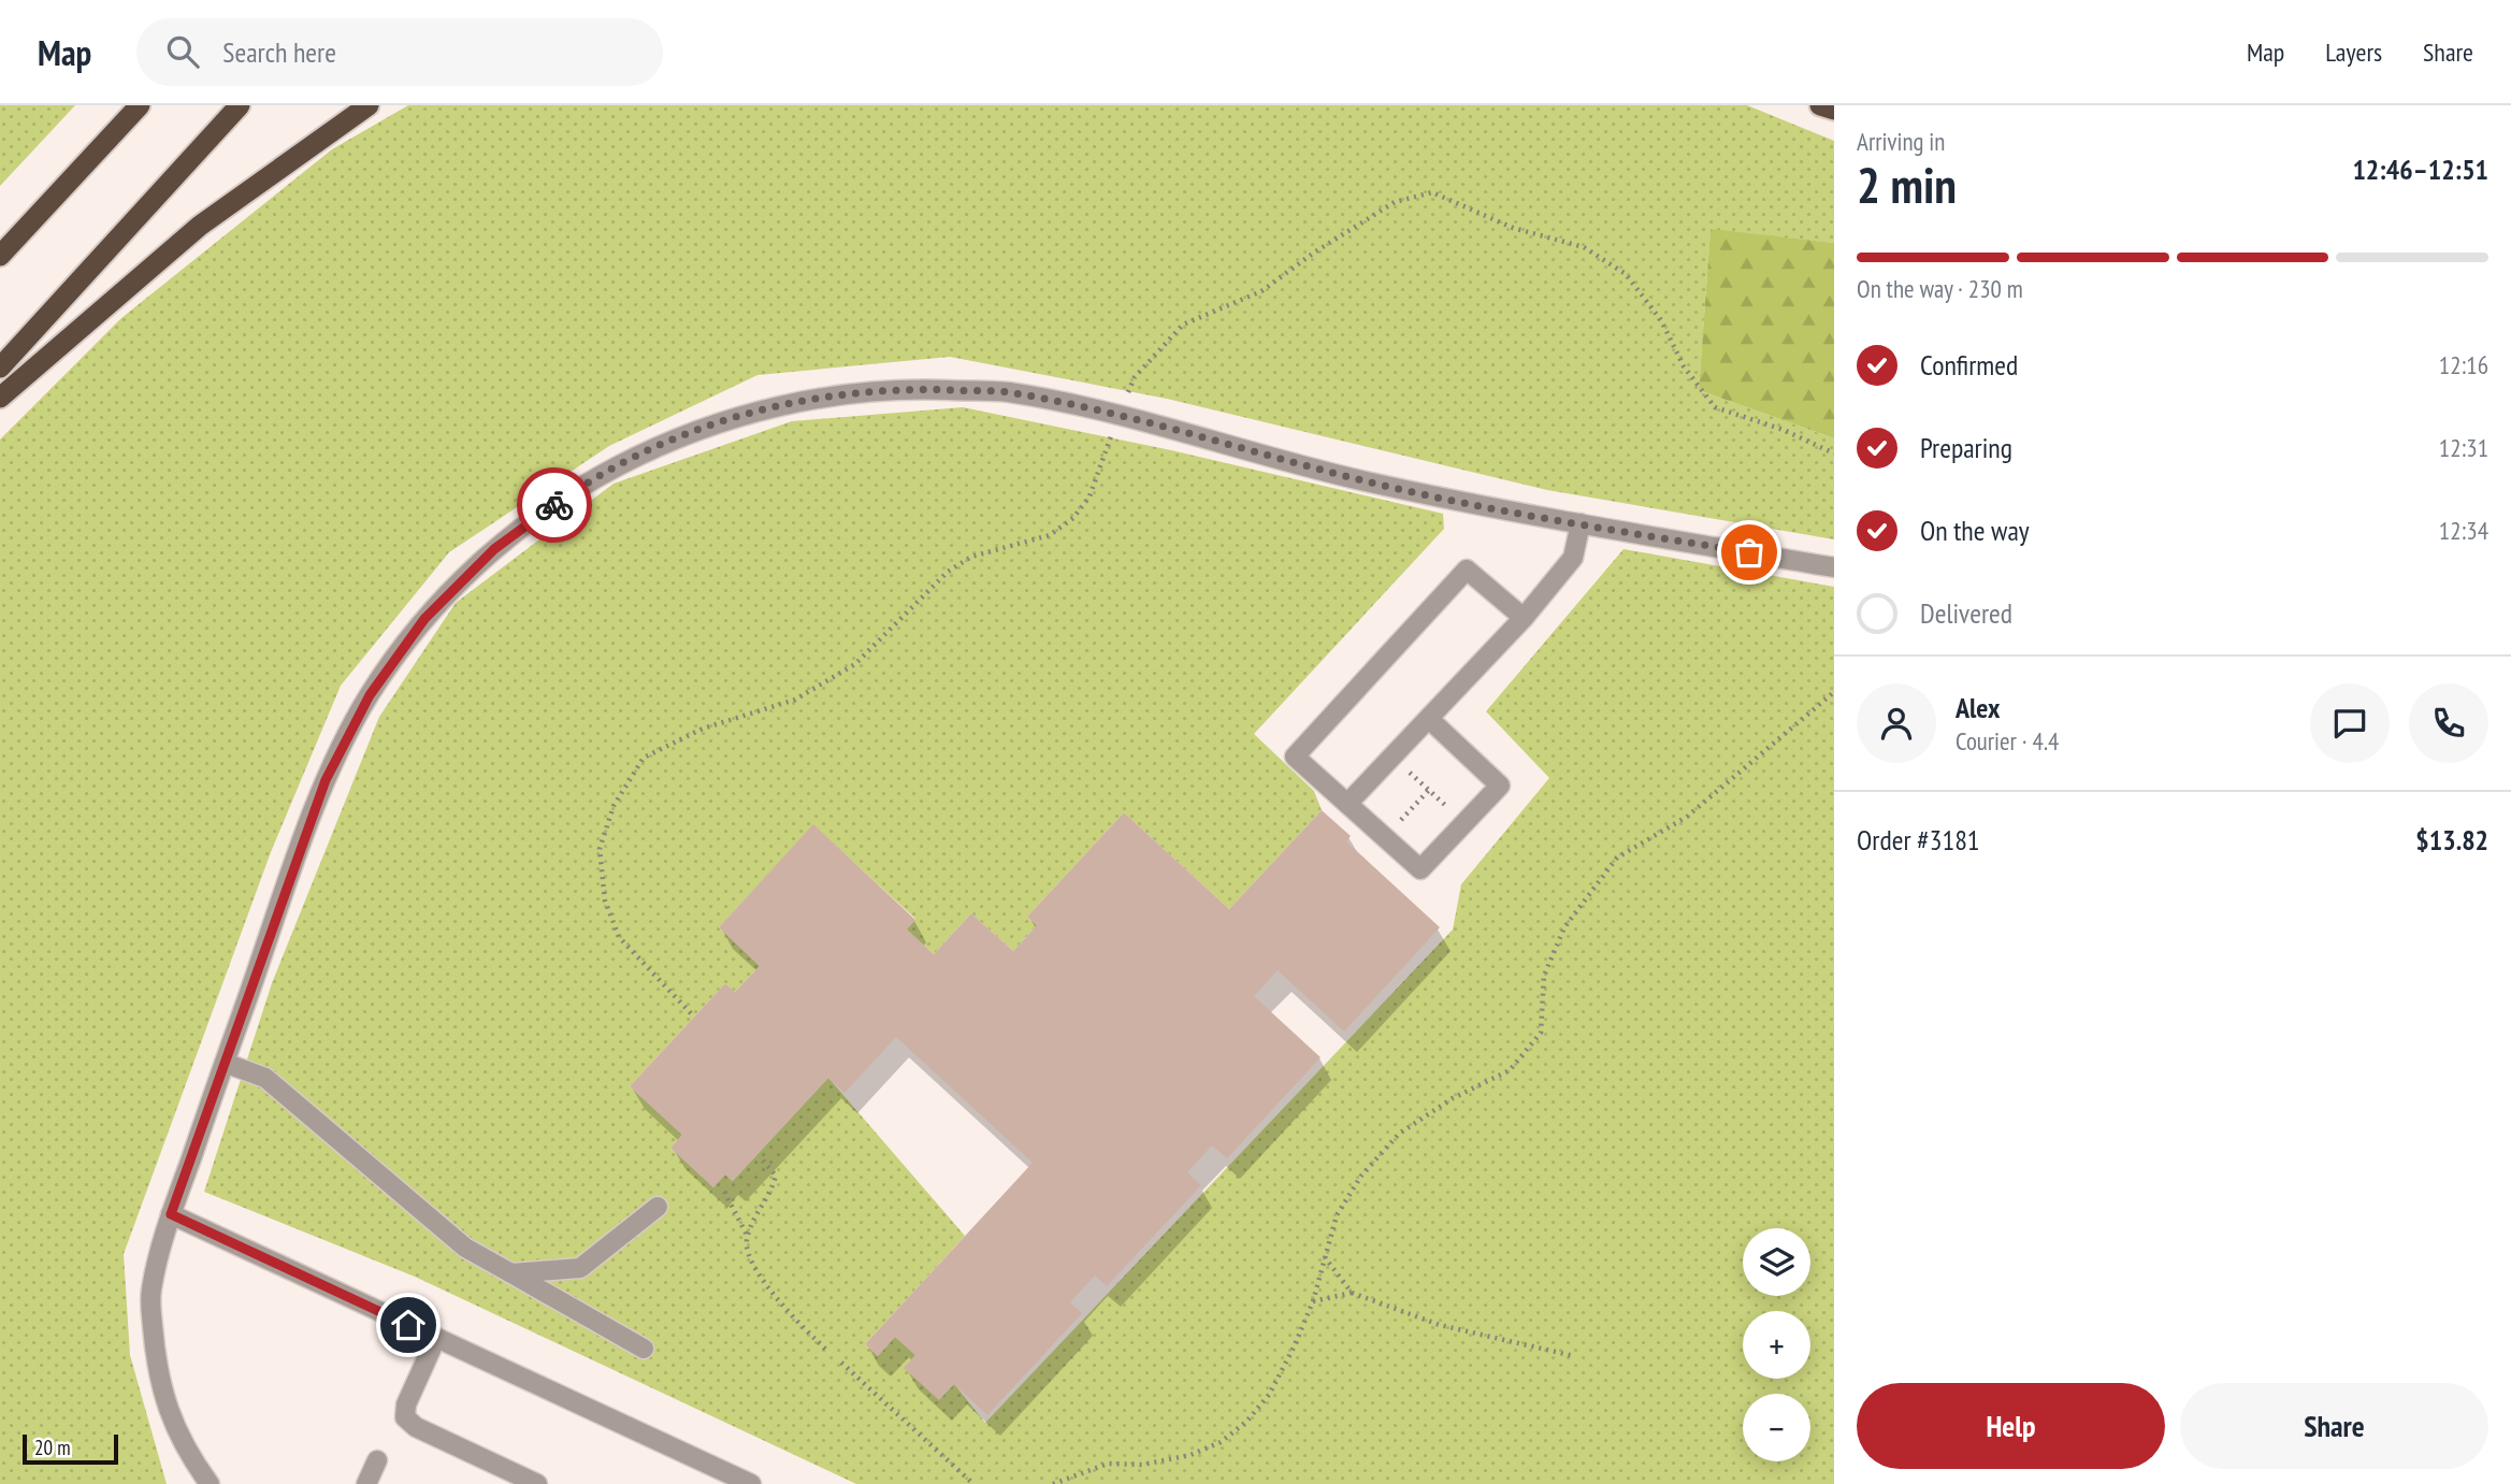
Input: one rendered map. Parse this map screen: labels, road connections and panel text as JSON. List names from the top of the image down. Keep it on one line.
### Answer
{"scale_bar":"20 m","page":{"header":"Map","search":"Search here","nav":["Map","Layers","Share"],"heading":["2 min","Arriving in","12:46–12:51"],"panel":["Alex","Courier · 4.4","Order #3181","$13.82"],"bar":"On the way · 230 m","list":[["Confirmed","12:16"],["Preparing","12:31"],["On the way","12:34"],"Delivered"],"map_buttons":["+","−"],"buttons":["Help","Share"],"scale":"20 m"}}
